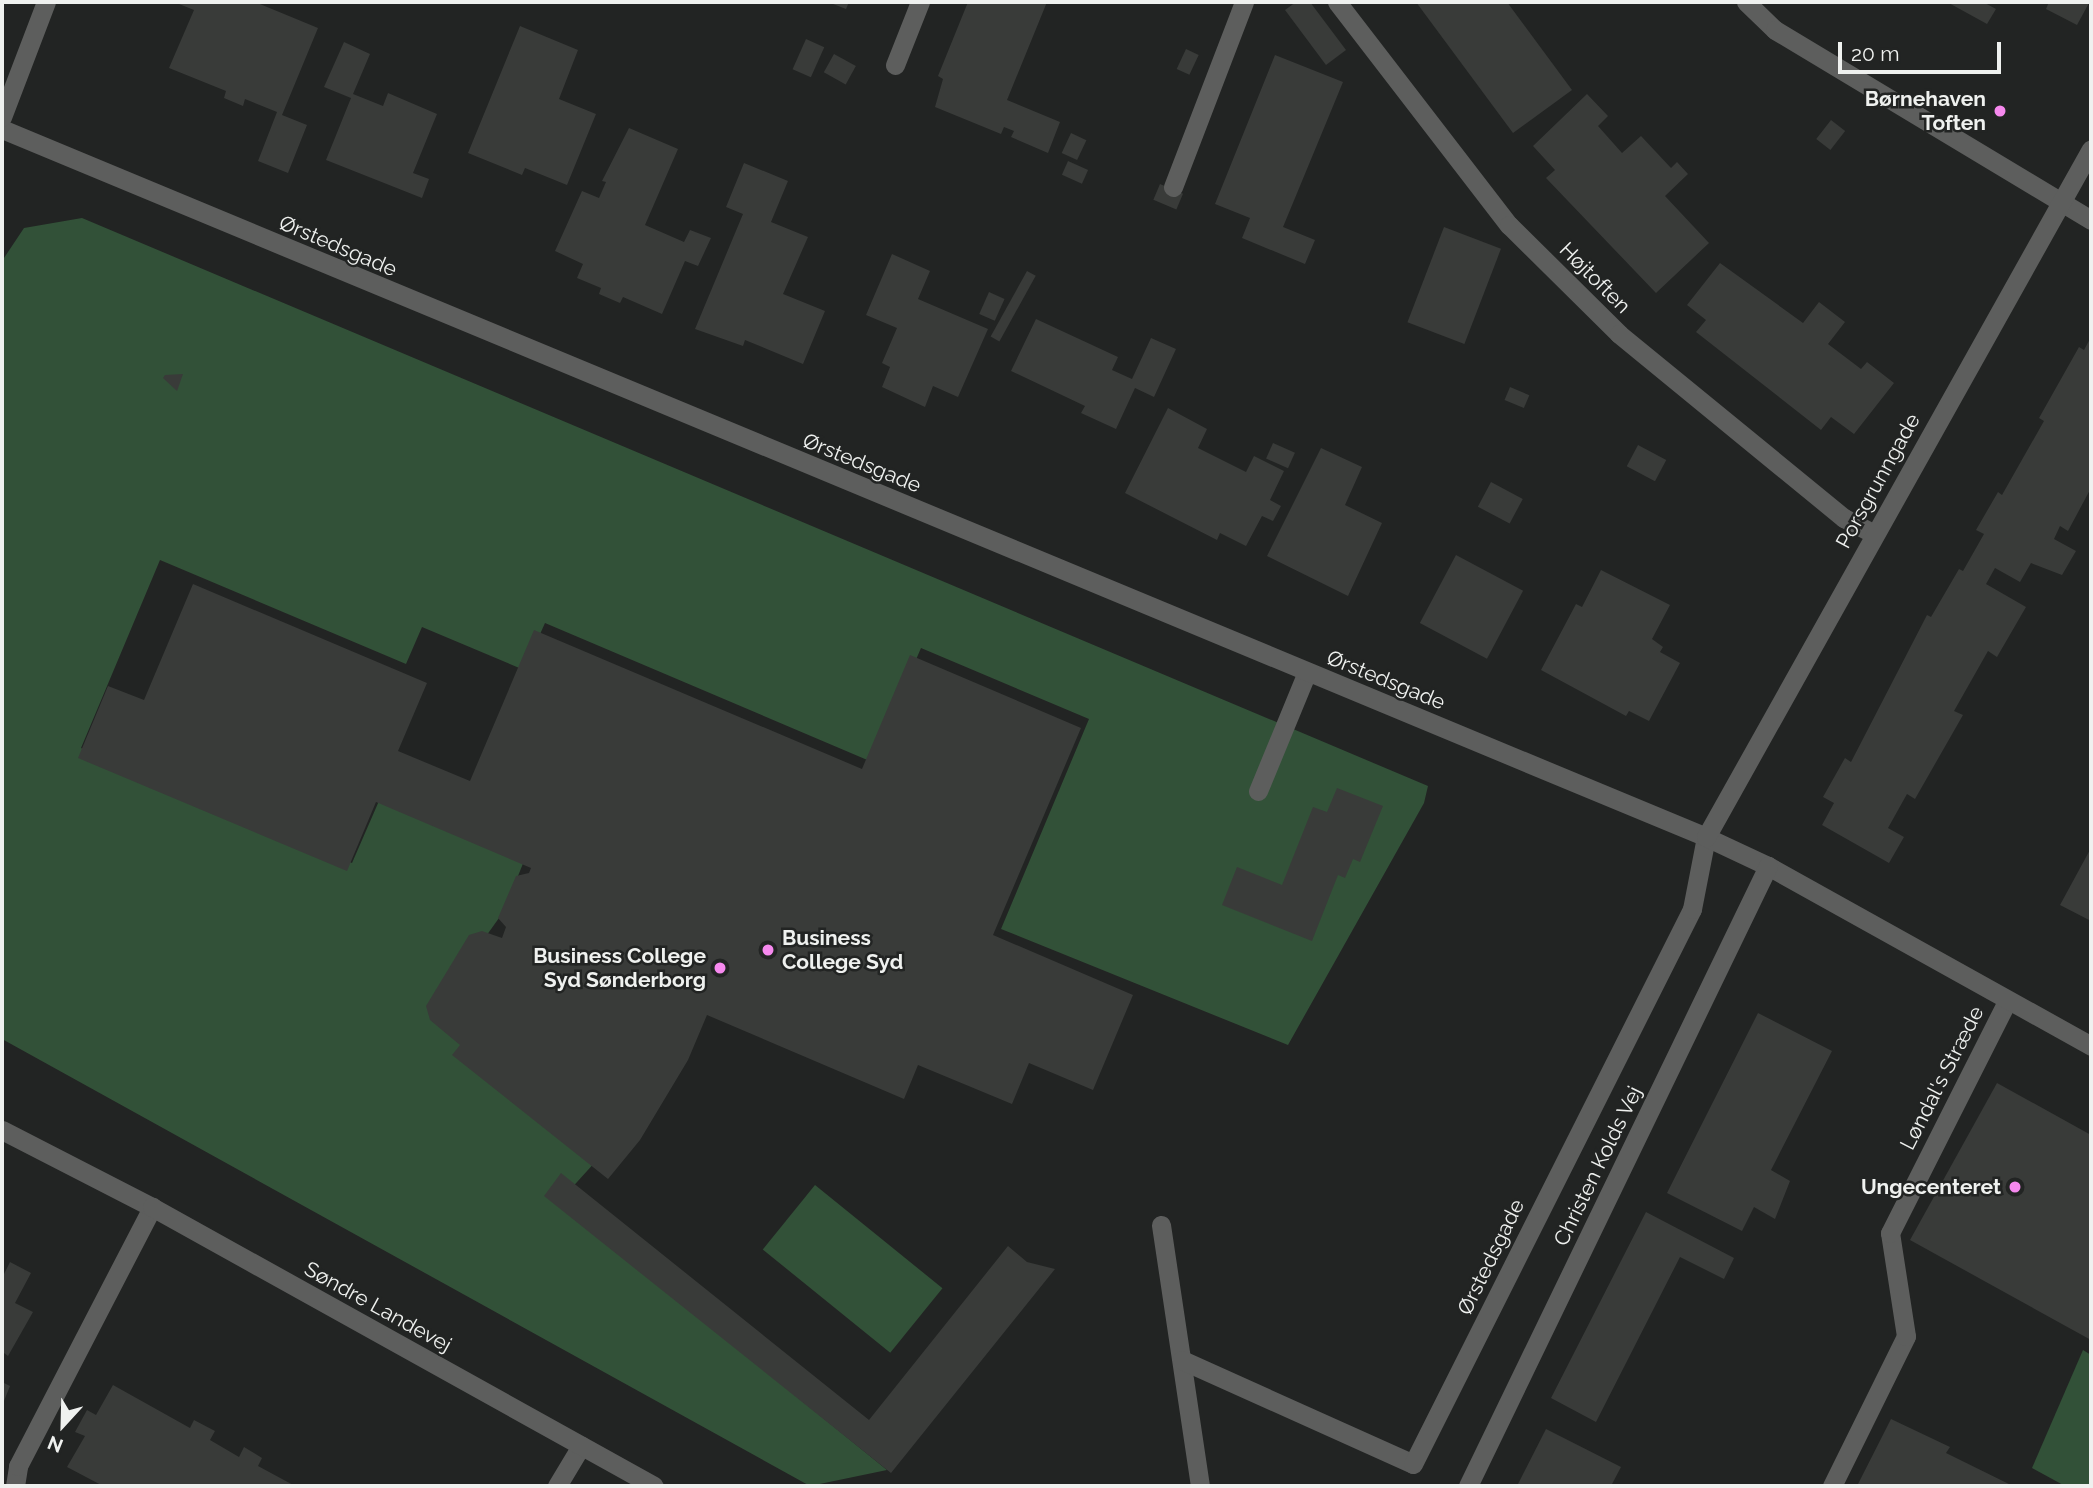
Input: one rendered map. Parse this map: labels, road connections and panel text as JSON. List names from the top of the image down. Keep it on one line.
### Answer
{"streets":{"street":["Ørstedsgade","Højtoften","Porsgrunngade","Løndal's Stræde","Christen Kolds Vej","Søndre Landevej"]},"crossings":[["Ørstedsgade","Porsgrunngade"],["Ørstedsgade","Løndal's Stræde"],["Ørstedsgade","Christen Kolds Vej"],["Højtoften","Porsgrunngade"]],"places":["Børnehaven Toften","Business College Syd","Business College Syd Sønderborg","Ungecenteret"],"scale_bar":"20 m","north":"bottom"}
